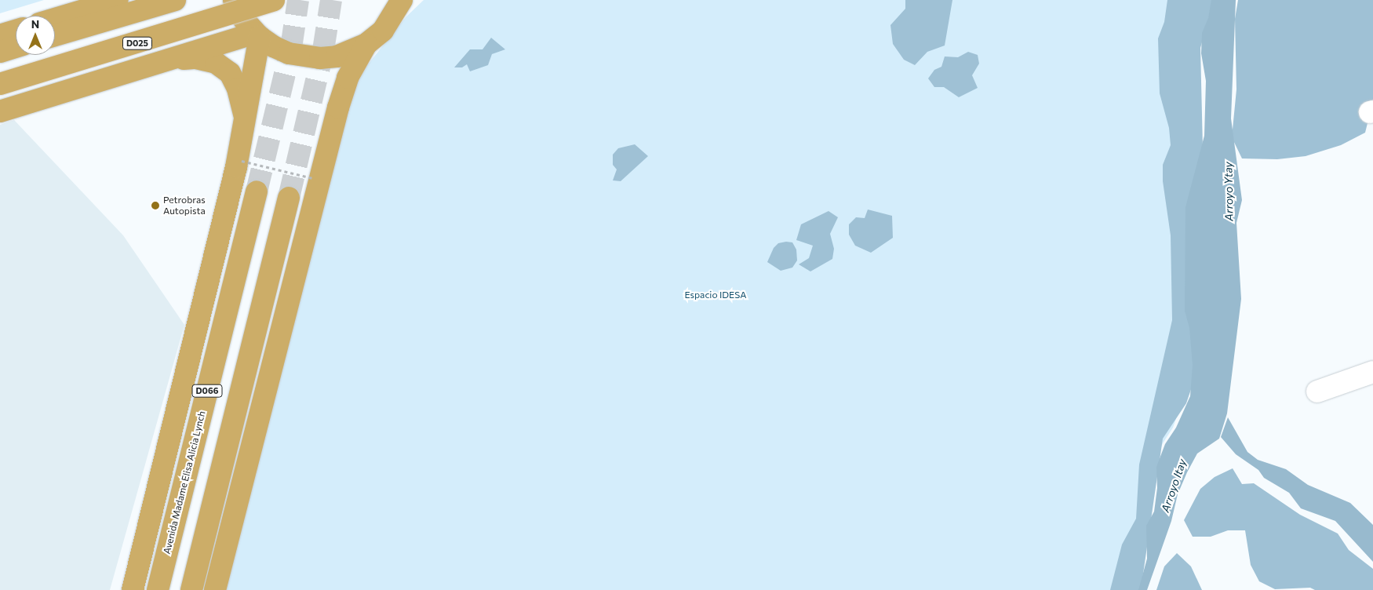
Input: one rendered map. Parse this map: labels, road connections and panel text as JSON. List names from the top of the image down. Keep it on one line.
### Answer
{"streets":{"highway":["D025","D066","Avenida Madame Elisa Alicia Lynch"]},"water":["Arroyo Ytay","Arroyo Itay"],"parks":["Espacio IDESA"],"places":["Petrobras Autopista"],"north":"top"}
